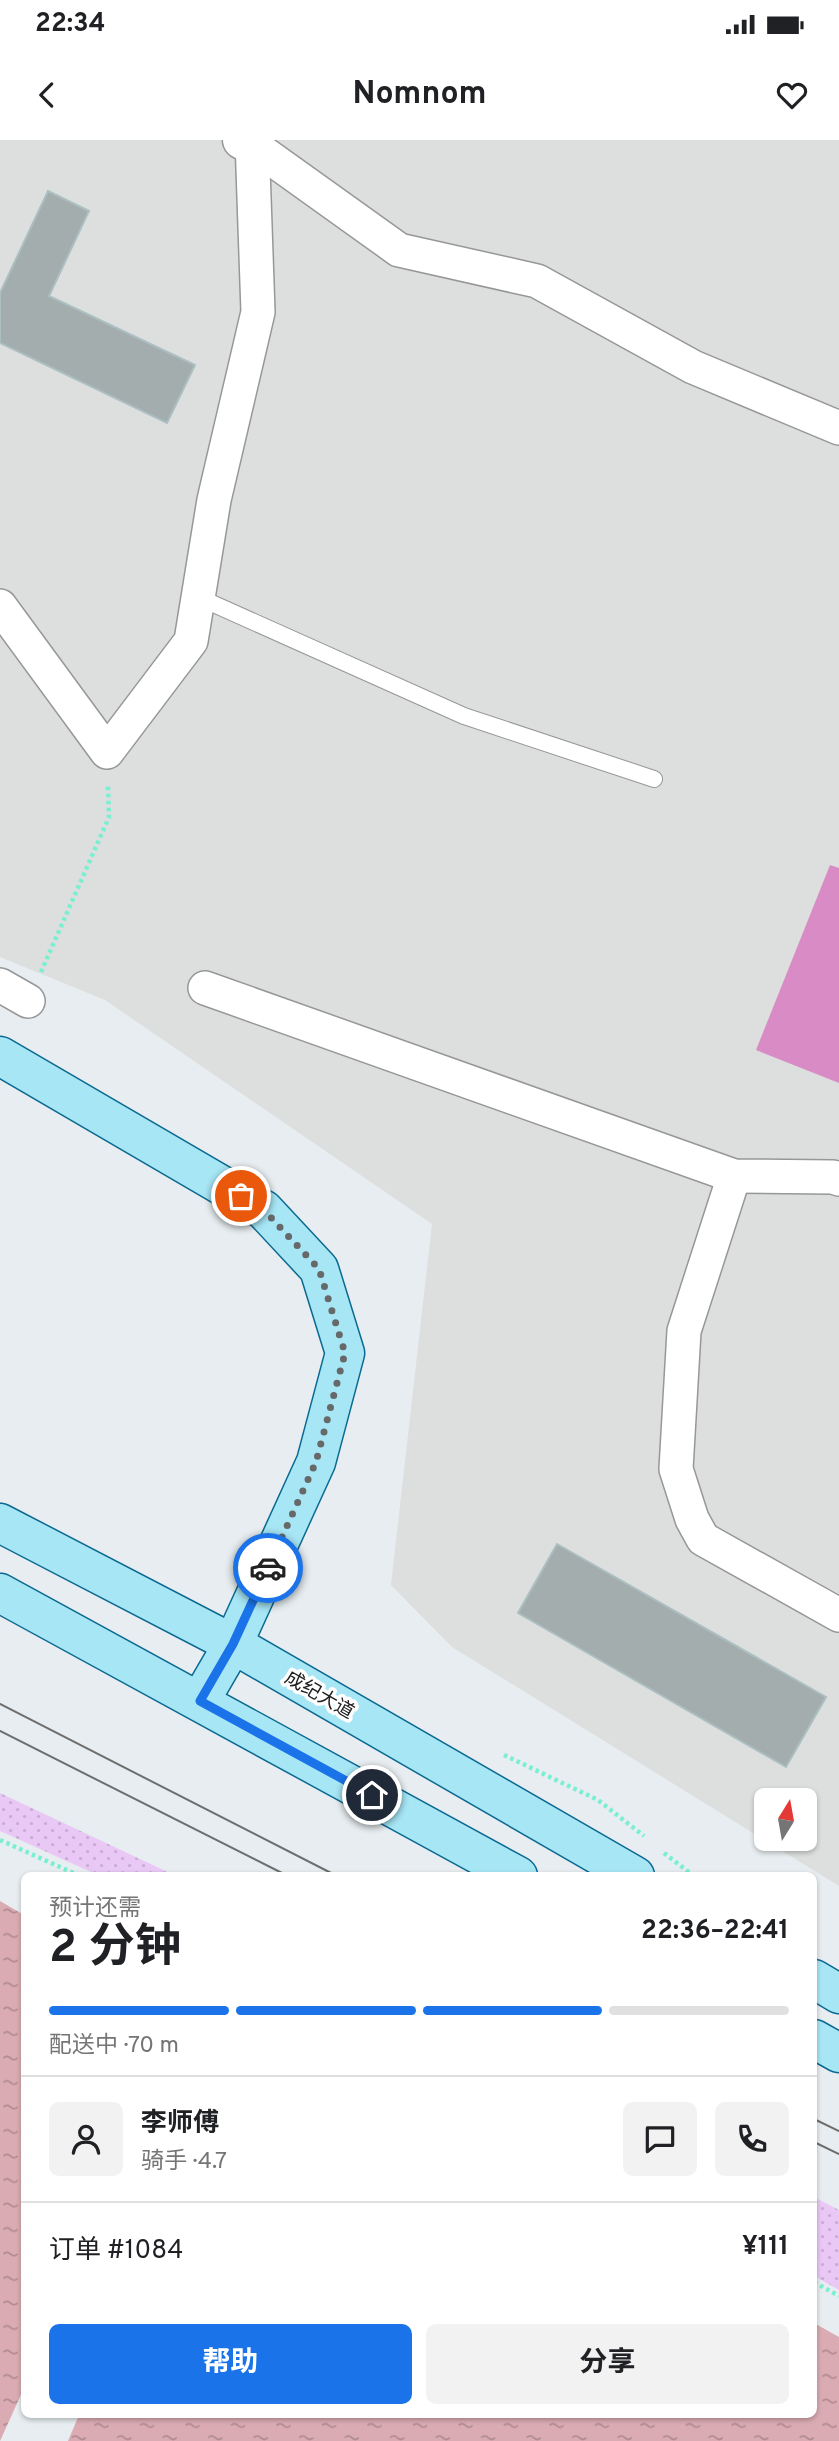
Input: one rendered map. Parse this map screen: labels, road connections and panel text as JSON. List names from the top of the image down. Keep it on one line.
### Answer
{"streets":{"main road":["成纪大道"]},"north":"top","page":{"status":"22:34","header":"Nomnom","heading":["2 分钟","预计还需","22:36–22:41"],"panel":["李师傅","骑手 · 4.7","订单 #1084","¥111"],"bar":"配送中 · 70 m","buttons":["帮助","分享"]}}
